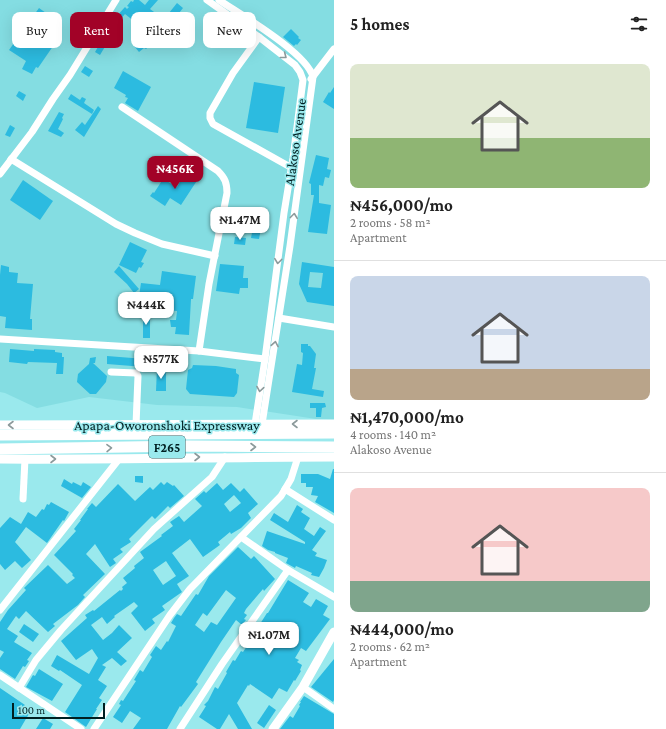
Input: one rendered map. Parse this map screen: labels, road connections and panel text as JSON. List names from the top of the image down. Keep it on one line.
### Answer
{"streets":{"highway":["Apapa-Oworonshoki Expressway","F265"],"street":["Alakoso Avenue"]},"crossings":[["Alakoso Avenue","Apapa-Oworonshoki Expressway"]],"scale_bar":"100 m","page":{"heading":"5 homes","chip":["Buy","Rent","Filters","New"],"list":[{"name":"₦456,000/mo","note":"2 rooms · 58 m² · Apartment"},{"name":"₦1,470,000/mo","note":"4 rooms · 140 m² · Alakoso Avenue"},{"name":"₦444,000/mo","note":"2 rooms · 62 m² · Apartment"}],"price":["₦456K","₦1.47M","₦444K","₦577K","₦1.07M"],"scale":"100 m"}}
